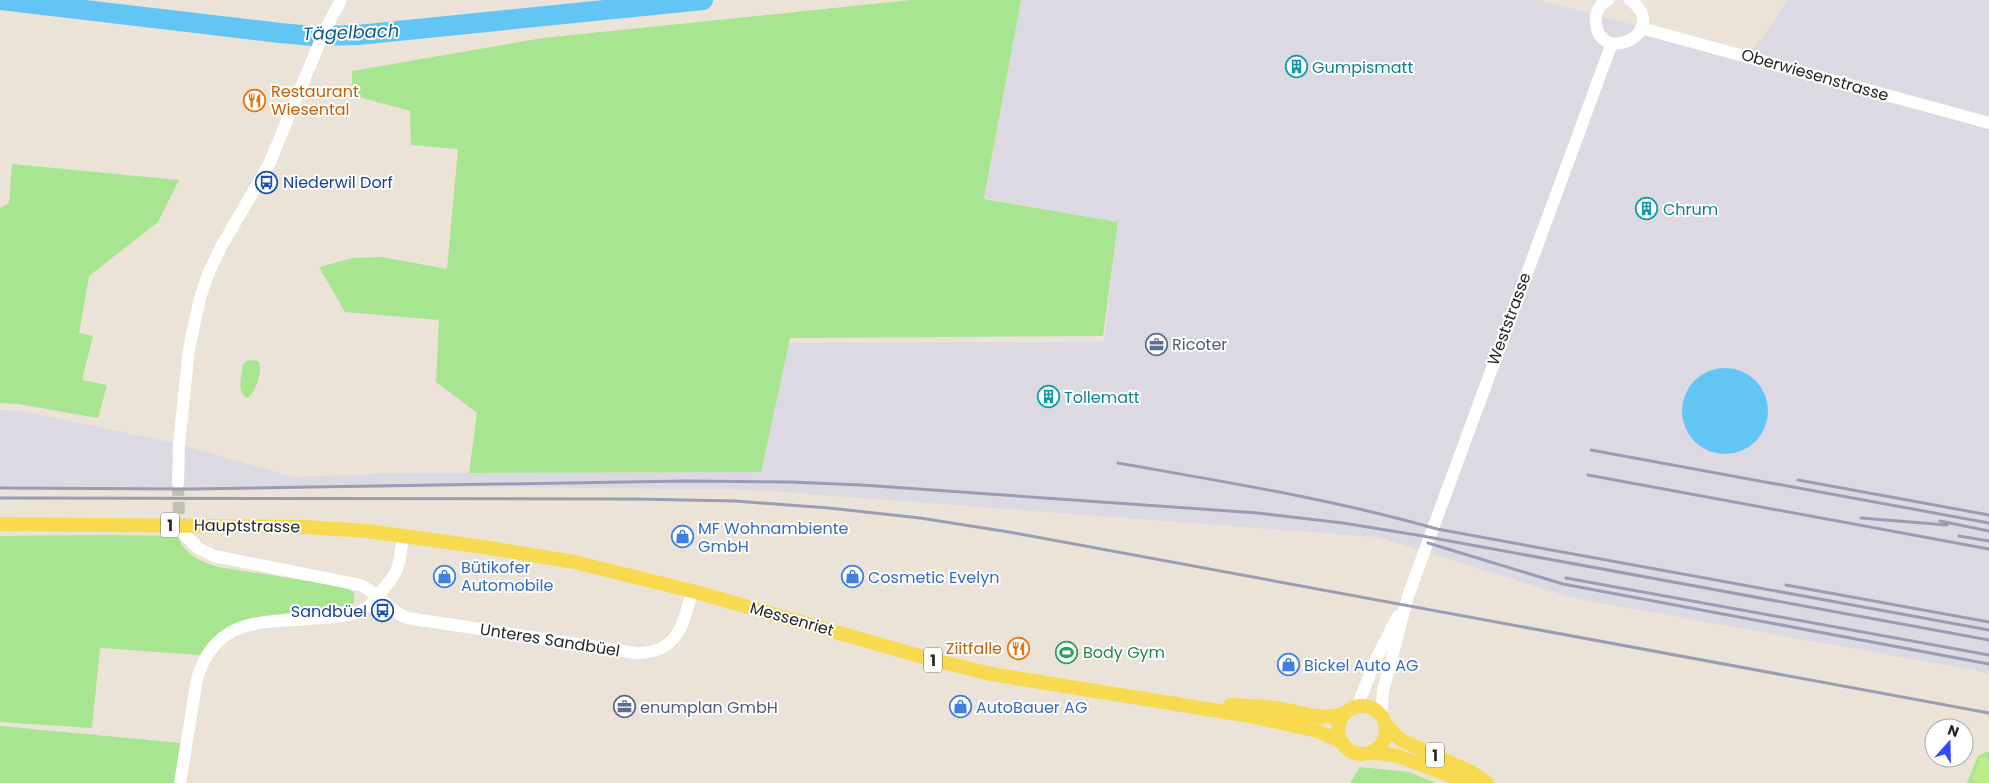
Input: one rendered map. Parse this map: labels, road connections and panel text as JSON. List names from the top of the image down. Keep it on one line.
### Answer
{"streets":{"main road":["1","Hauptstrasse","Messenriet"],"street":["Oberwiesenstrasse","Weststrasse","Unteres Sandbüel"]},"crossings":[["Weststrasse","1"],["Weststrasse","Messenriet"],["1","Messenriet"],["Hauptstrasse","Messenriet"],["Messenriet","Unteres Sandbüel"]],"water":["Tägelbach"],"places":{"building":["Gumpismatt","Chrum","Tollematt"],"restaurant":["Restaurant Wiesental","Ziitfalle"],"bus stop":["Niederwil Dorf","Sandbüel"],"office":["Ricoter","enumplan GmbH"],"shop":["MF Wohnambiente GmbH","Bütikofer Automobile","Cosmetic Evelyn","Bickel Auto AG","AutoBauer AG"],"sports":["Body Gym"]},"north":"top"}
